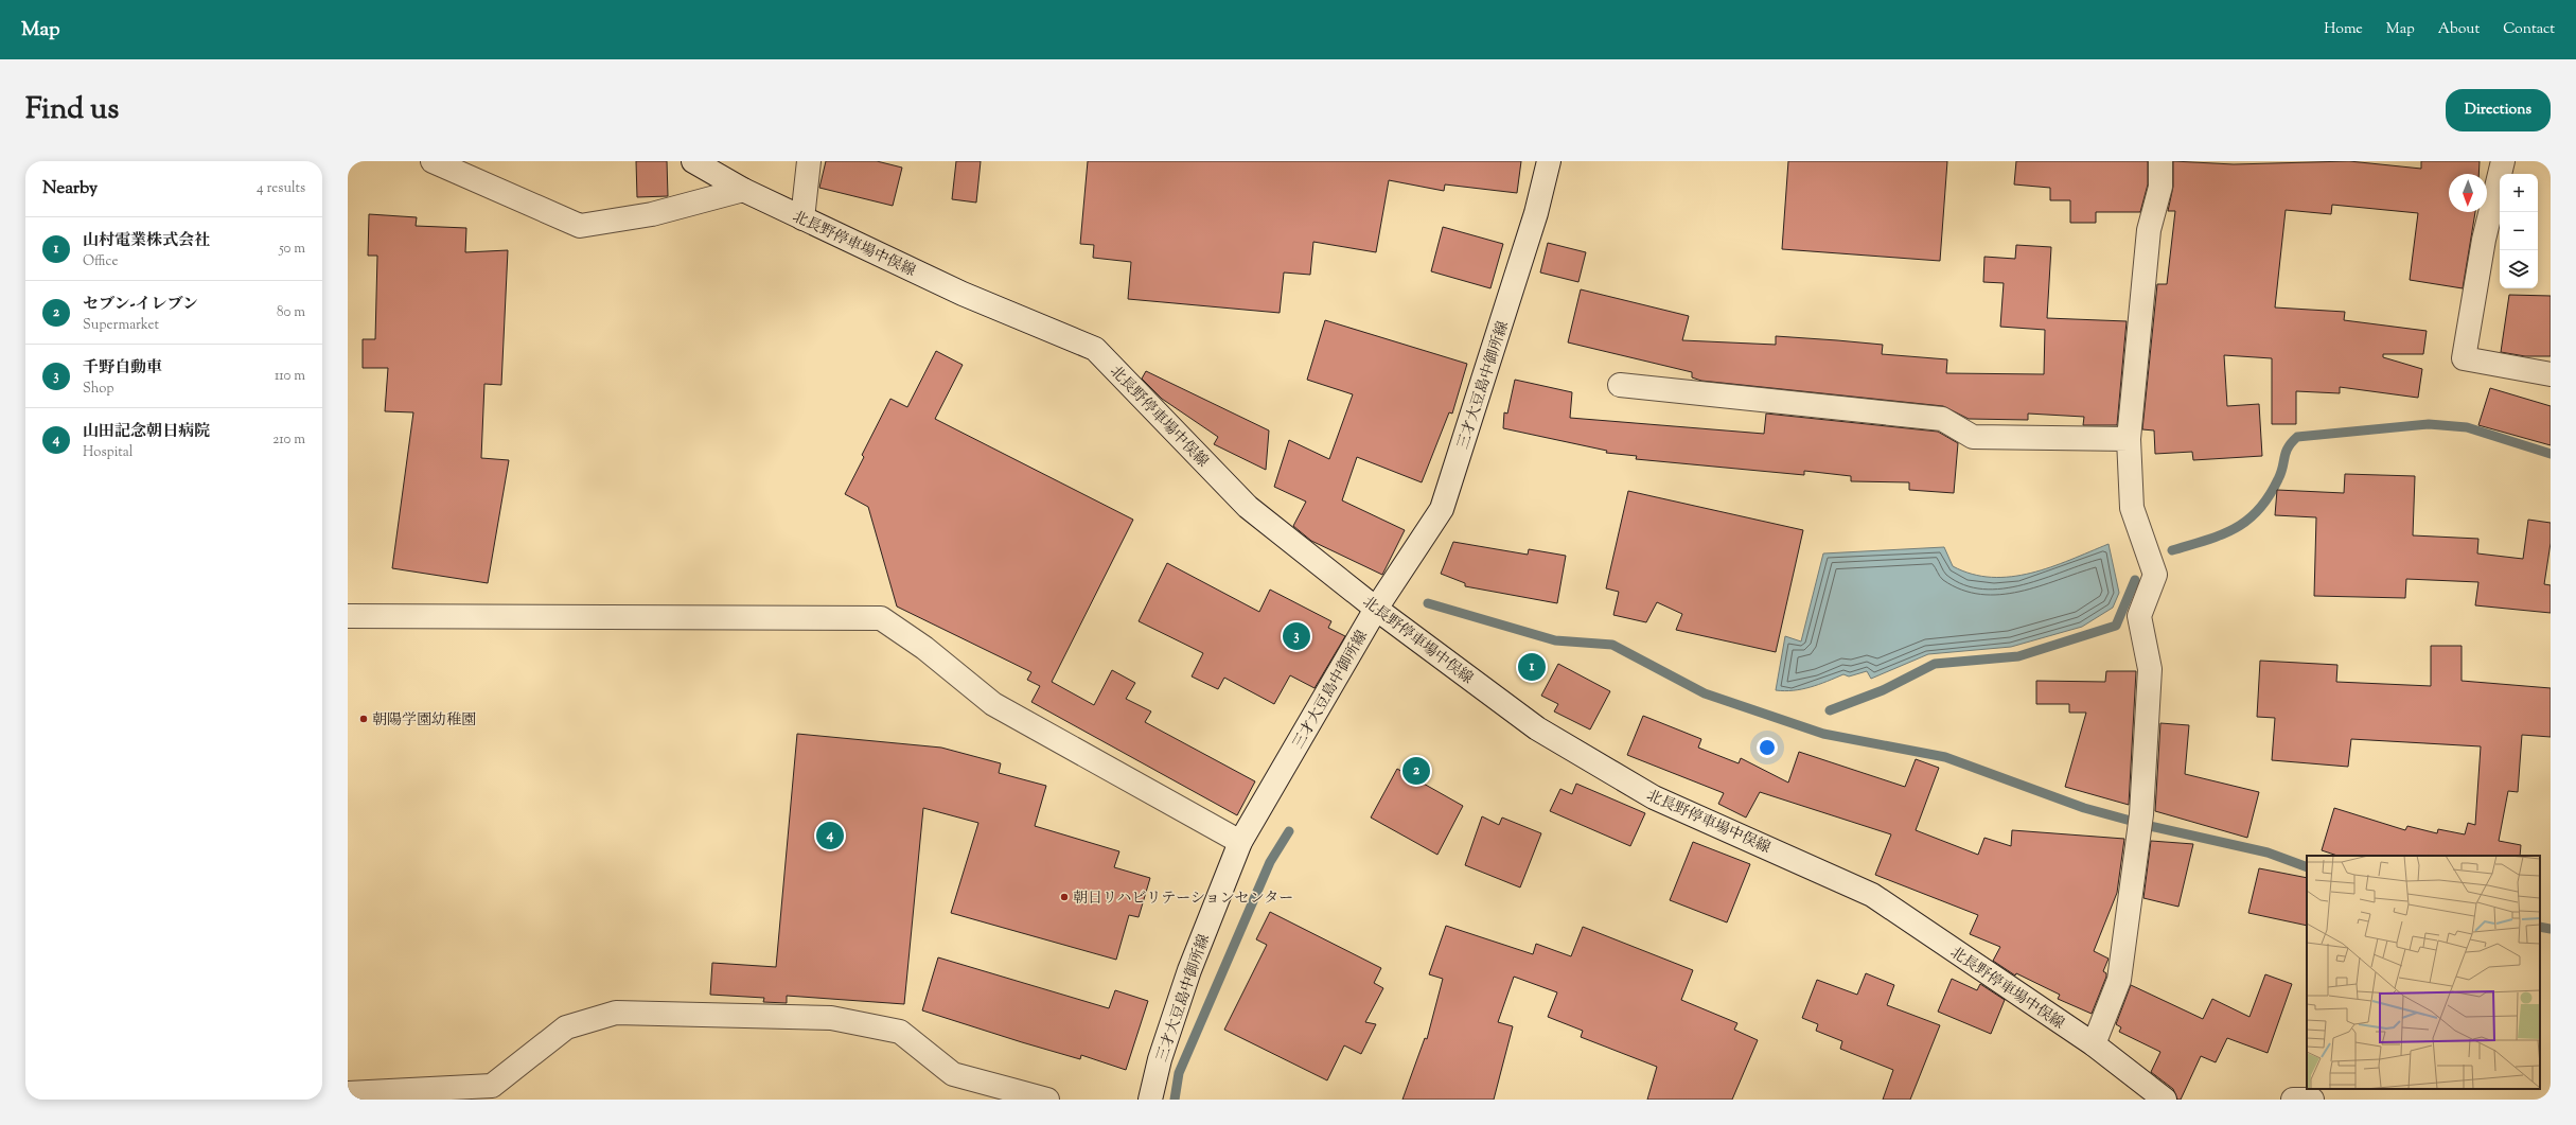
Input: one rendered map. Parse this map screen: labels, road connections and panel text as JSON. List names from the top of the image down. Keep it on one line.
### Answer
{"streets":{"street":["北長野停車場中俣線","三才大豆島中御所線"]},"crossings":[["北長野停車場中俣線","三才大豆島中御所線"]],"places":["朝陽学園幼稚園","朝日リハビリテーションセンター"],"north":"bottom","page":{"header":"Map","nav":["Home","Map","About","Contact"],"title":"Find us","buttons":"Directions","heading":["Nearby","4 results"],"map_buttons":["+","−"],"list":[{"mark":"1","name":"山村電業株式会社","note":"Office","value":"50 m"},{"mark":"2","name":"セブン-イレブン","note":"Supermarket","value":"80 m"},{"mark":"3","name":"千野自動車","note":"Shop","value":"110 m"},{"mark":"4","name":"山田記念朝日病院","note":"Hospital","value":"210 m"}],"pins":["3","1","2","4"]}}
